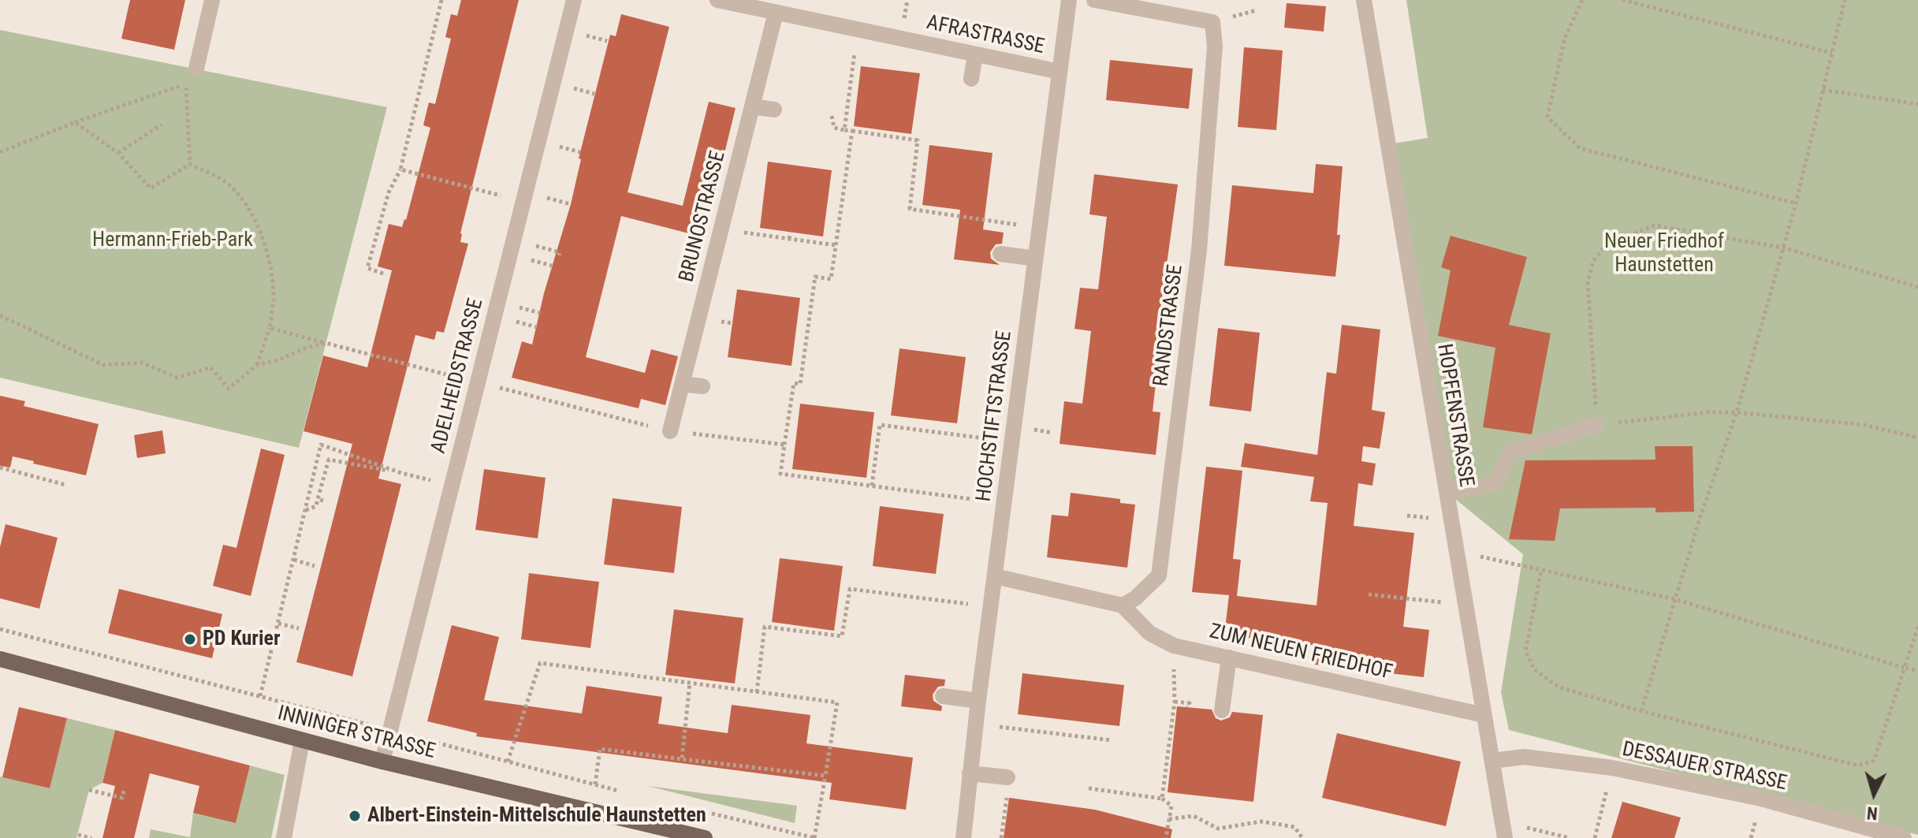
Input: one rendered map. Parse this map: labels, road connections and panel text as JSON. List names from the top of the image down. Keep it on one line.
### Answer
{"streets":{"main road":["INNINGER STRASSE"],"street":["AFRASTRASSE","BRUNOSTRASSE","RANDSTRASSE","ADELHEIDSTRASSE","HOPFENSTRASSE","HOCHSTIFTSTRASSE","ZUM NEUEN FRIEDHOF","DESSAUER STRASSE"]},"crossings":[["AFRASTRASSE","BRUNOSTRASSE"],["AFRASTRASSE","HOCHSTIFTSTRASSE"],["RANDSTRASSE","ZUM NEUEN FRIEDHOF"],["ADELHEIDSTRASSE","INNINGER STRASSE"],["HOPFENSTRASSE","ZUM NEUEN FRIEDHOF"],["HOPFENSTRASSE","DESSAUER STRASSE"]],"parks":["Hermann-Frieb-Park","Neuer Friedhof Haunstetten"],"places":["PD Kurier","Albert-Einstein-Mittelschule Haunstetten"],"north":"bottom"}
